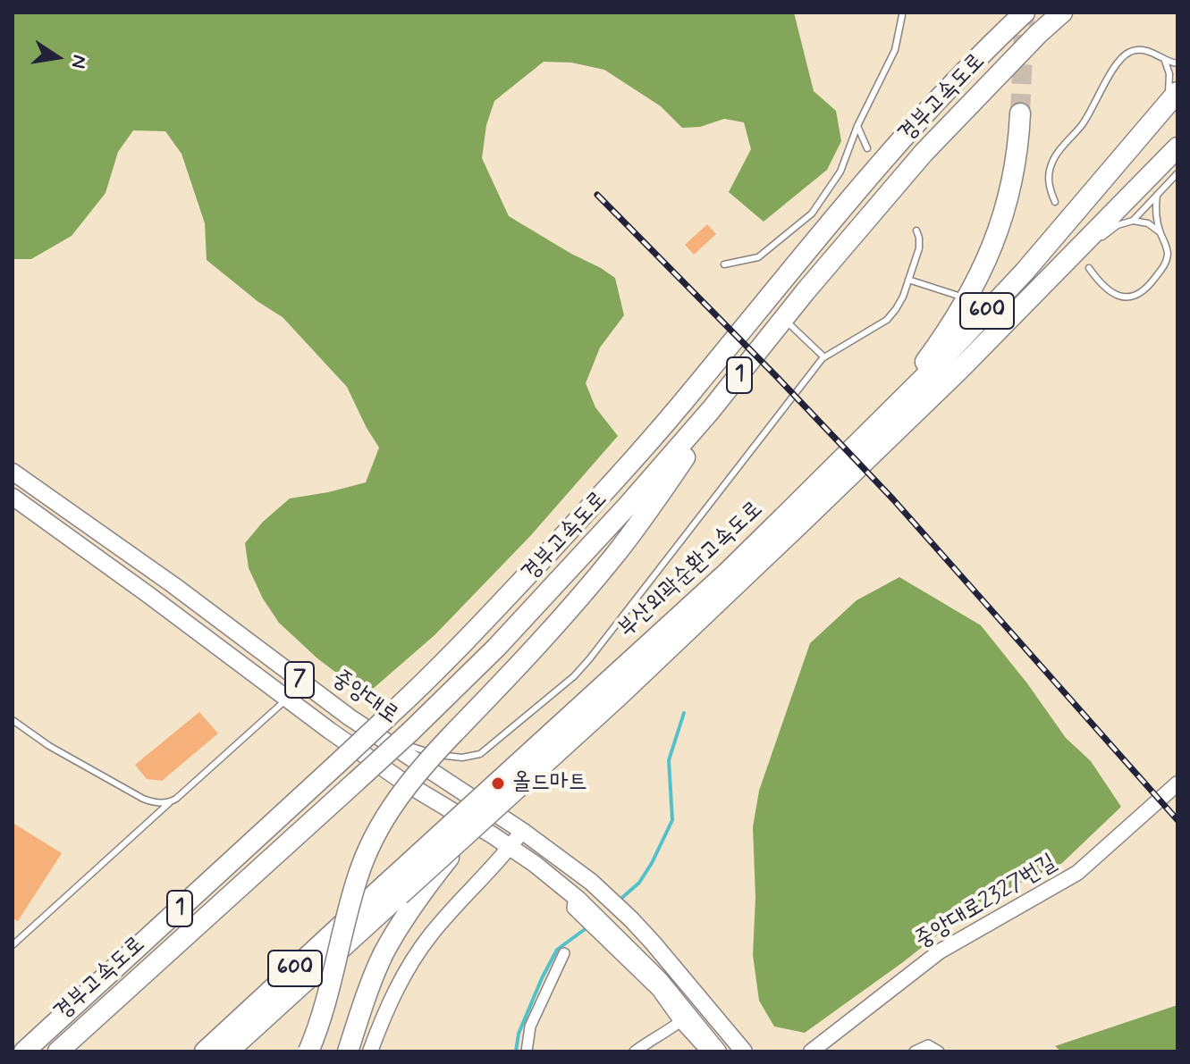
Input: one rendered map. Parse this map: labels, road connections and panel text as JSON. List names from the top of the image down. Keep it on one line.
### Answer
{"streets":{"highway":["경부고속도로","600","1","부산외곽순환고속도로"],"main road":["7","중앙대로"],"street":["중앙대로2327번길"]},"crossings":[["7","중앙대로"]],"places":["올드마트"],"north":"right"}
